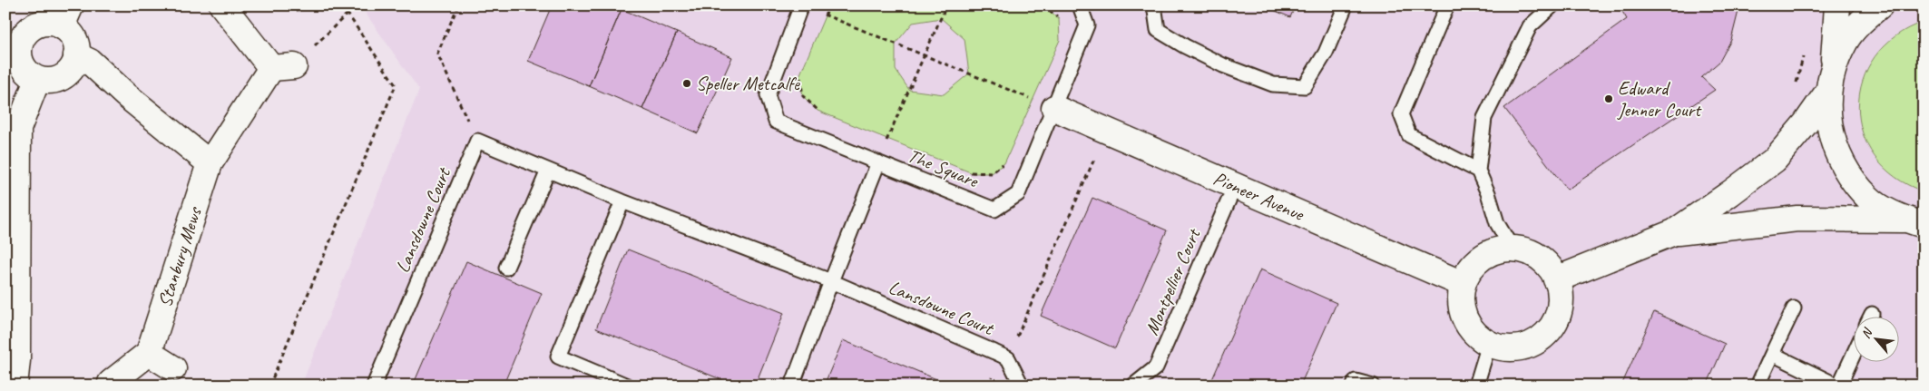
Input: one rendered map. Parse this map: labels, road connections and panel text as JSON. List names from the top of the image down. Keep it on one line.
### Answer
{"streets":{"street":["Pioneer Avenue","Stanbury Mews"],"lane":["The Square","Lansdowne Court","Montpellier Court"]},"crossings":[["The Square","Pioneer Avenue"],["Pioneer Avenue","Montpellier Court"]],"places":["Speller Metcalfe","Edward Jenner Court"],"north":"top left"}
